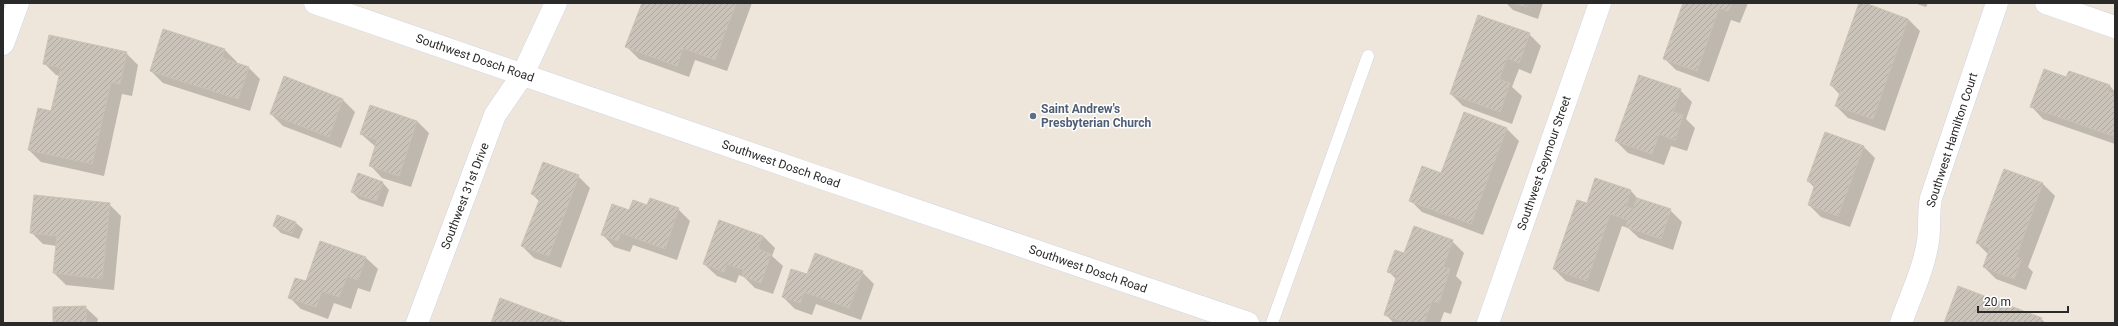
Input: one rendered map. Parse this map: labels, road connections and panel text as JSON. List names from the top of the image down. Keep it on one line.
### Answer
{"streets":{"street":["Southwest Dosch Road","Southwest Hamilton Court","Southwest Seymour Street","Southwest 31st Drive"]},"crossings":[["Southwest Dosch Road","Southwest 31st Drive"]],"places":["Saint Andrew's Presbyterian Church"],"scale_bar":"20 m"}
